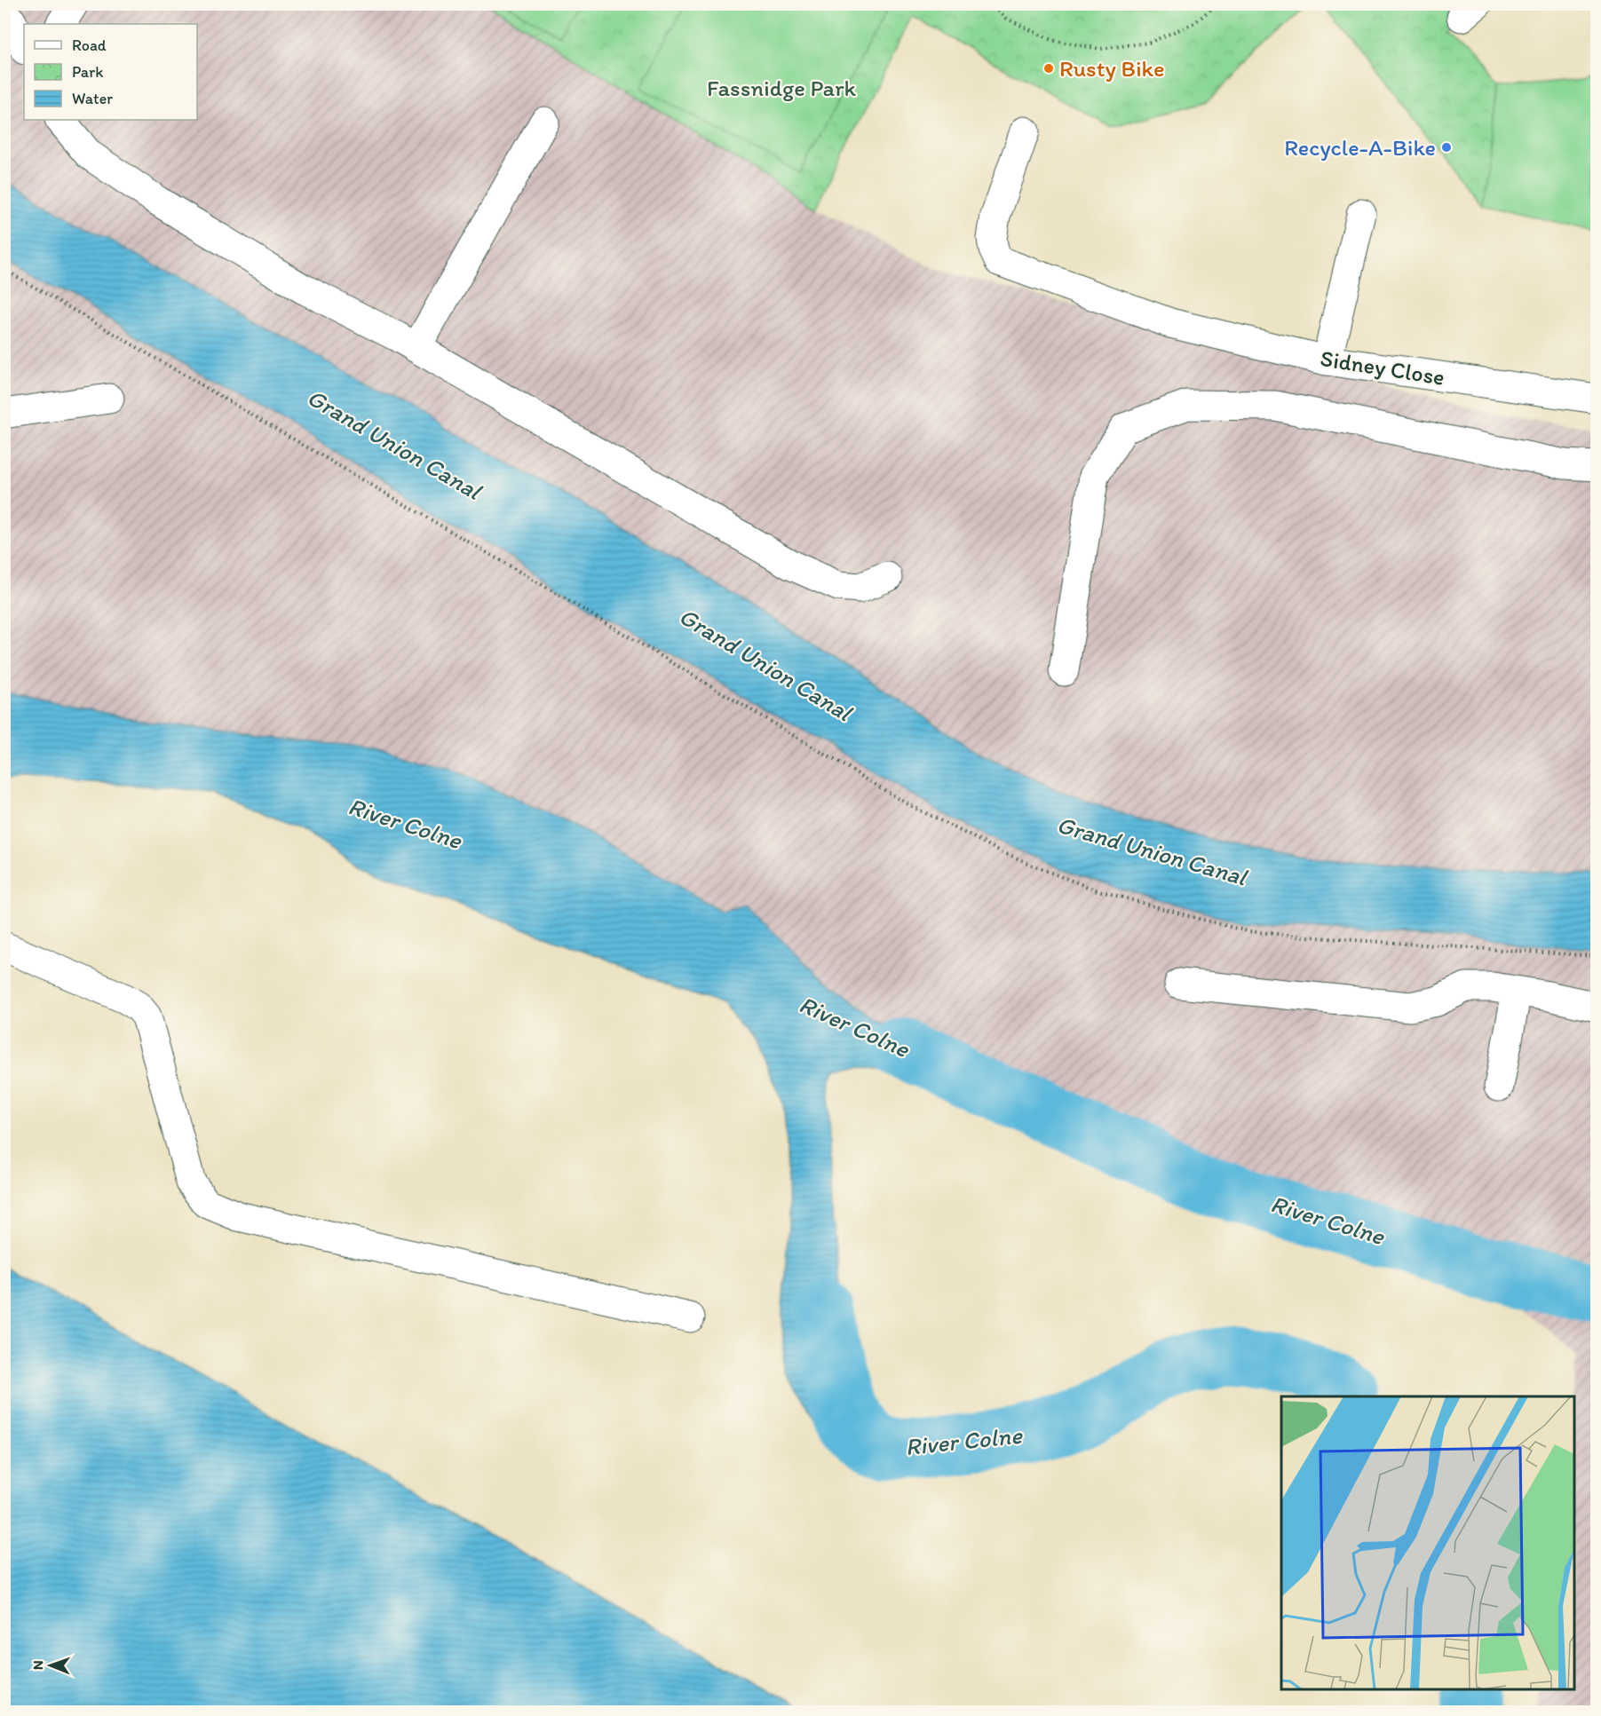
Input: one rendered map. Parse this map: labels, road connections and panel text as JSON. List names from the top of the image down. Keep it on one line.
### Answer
{"streets":{"street":["Sidney Close"]},"water":["Grand Union Canal","River Colne"],"parks":["Fassnidge Park"],"places":["Rusty Bike","Recycle-A-Bike"],"legend":["Road","Park","Water"],"north":"left"}
